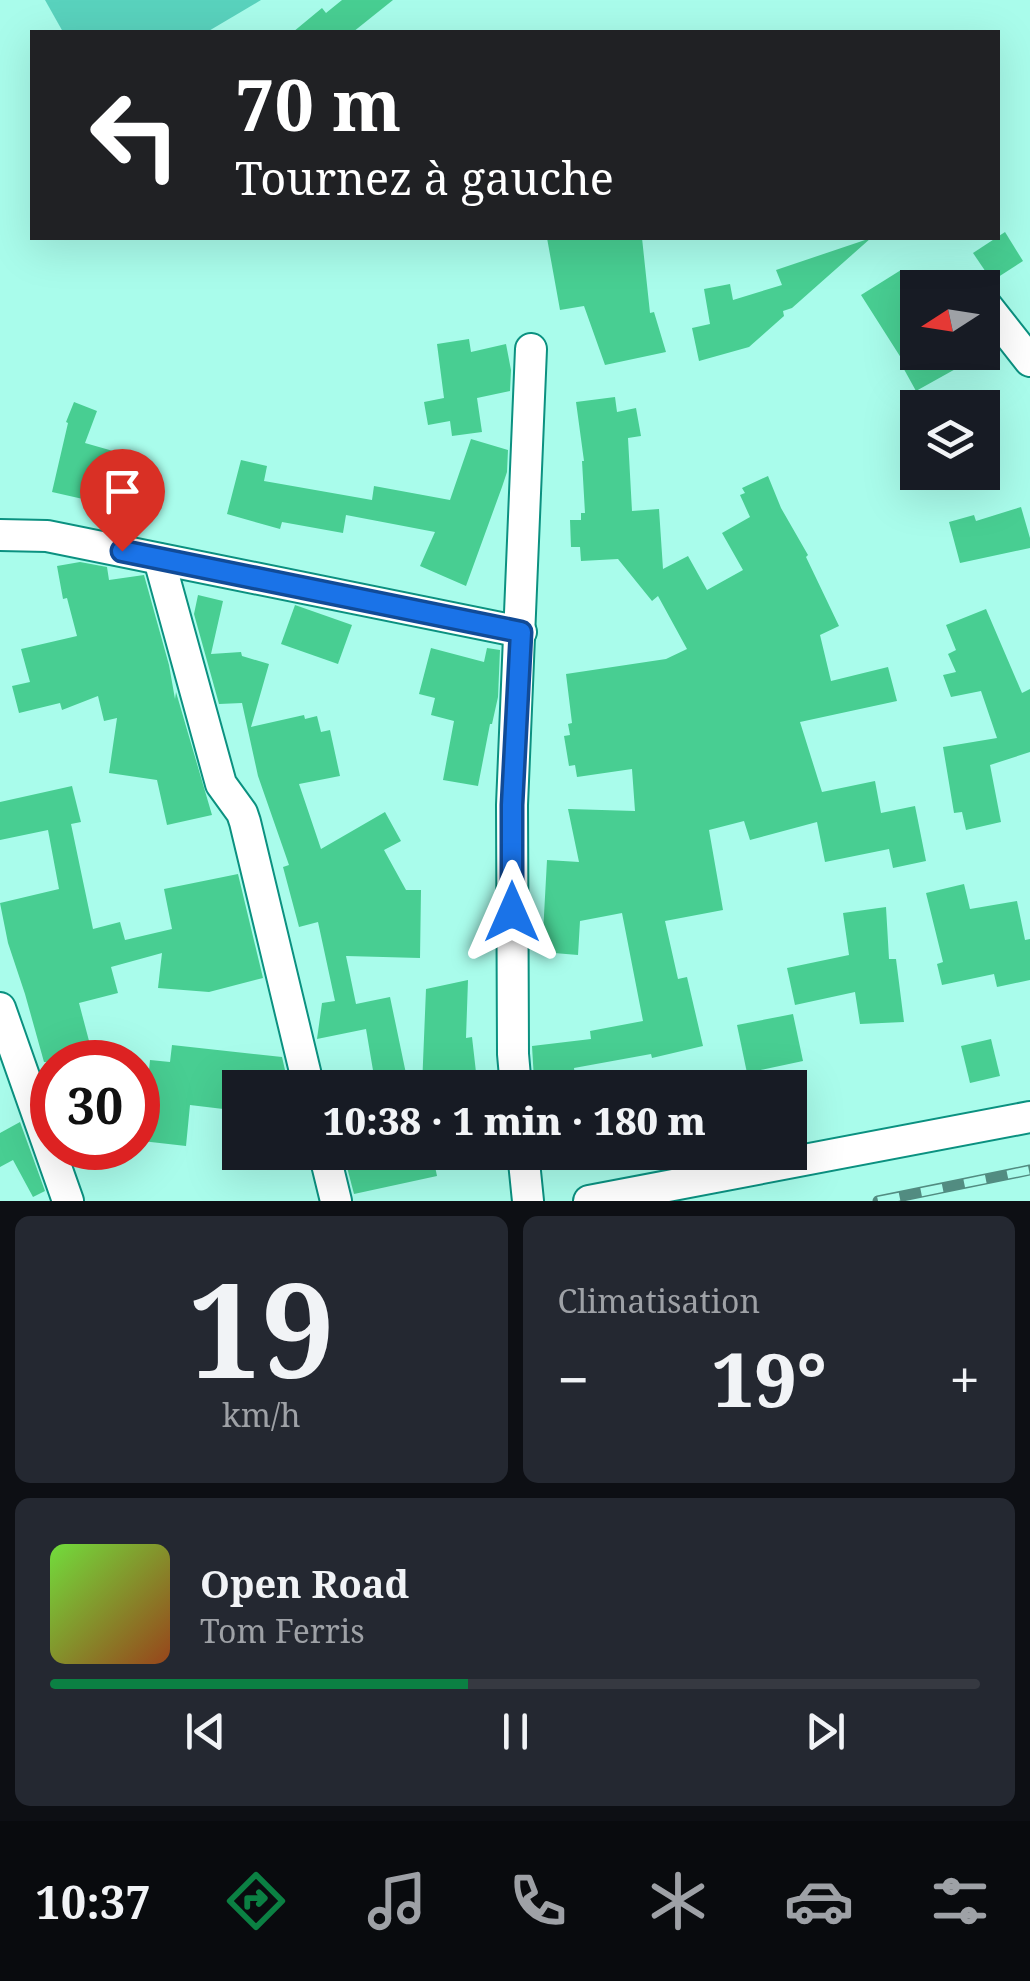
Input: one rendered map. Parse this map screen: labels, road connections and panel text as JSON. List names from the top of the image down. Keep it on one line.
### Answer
{"north":"left","page":{"turn":["70 m","Tournez à gauche"],"limit":"30","trip":"10:38 · 1 min · 180 m","tile":[["19","km/h"],"Climatisation"],"heat":["−","19°","+"],"song":["Open Road","Tom Ferris"],"tabs":"10:37"}}
